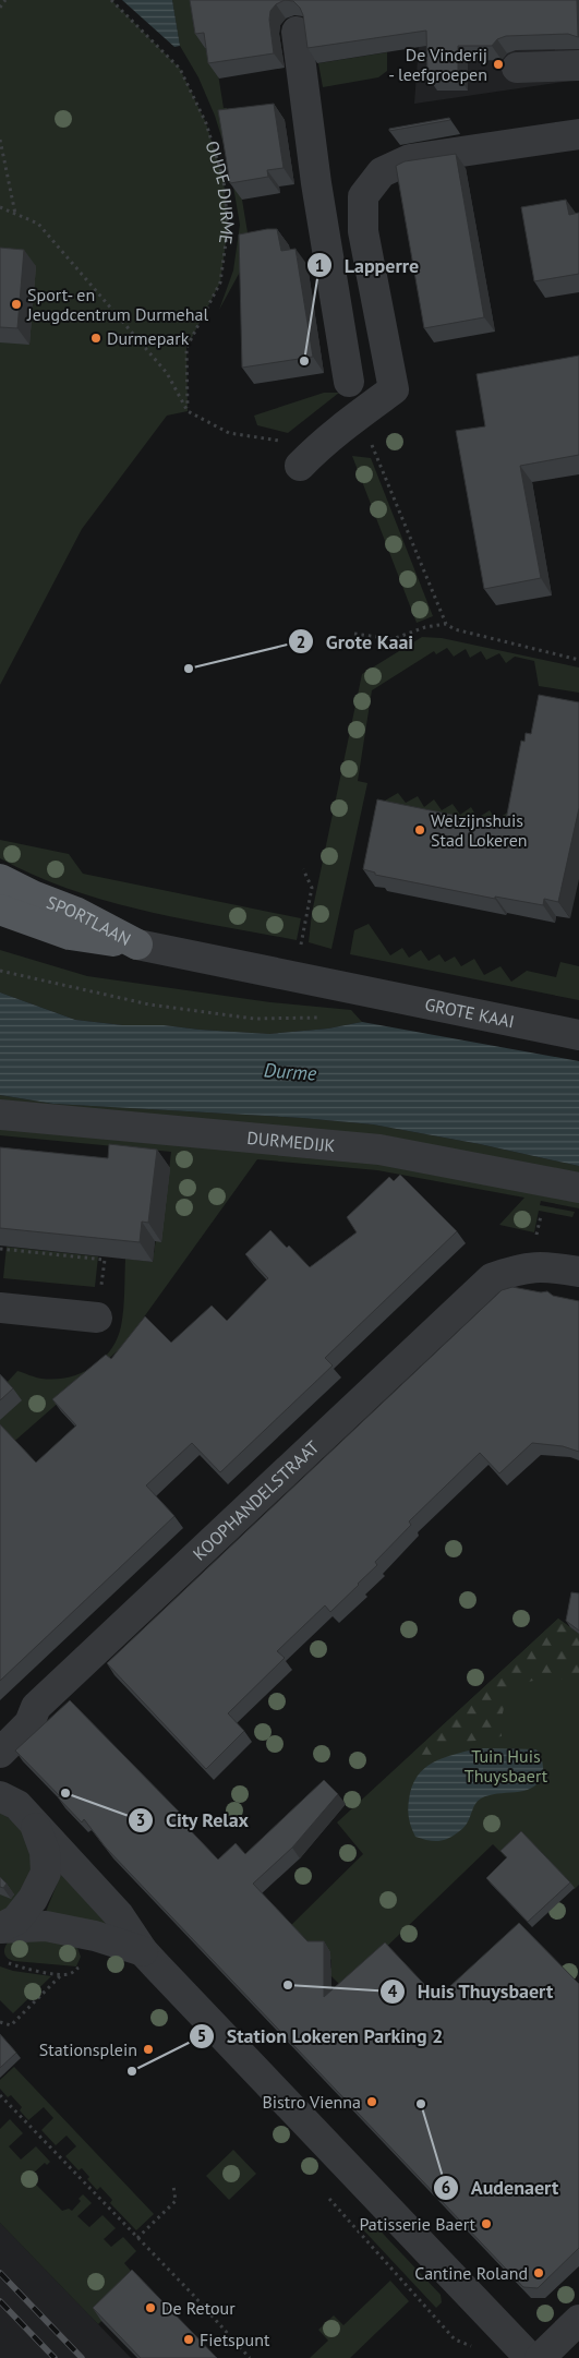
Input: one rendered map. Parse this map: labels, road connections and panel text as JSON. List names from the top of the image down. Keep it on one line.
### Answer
{"streets":{"main road":["SPORTLAAN"],"street":["GROTE KAAI","DURMEDIJK","KOOPHANDELSTRAAT"],"path":["OUDE DURME"]},"crossings":[["SPORTLAAN","GROTE KAAI"]],"water":["Durme"],"parks":["Tuin Huis Thuysbaert"],"places":["De Vinderij - leefgroepen","Sport- en Jeugdcentrum Durmehal","Durmepark","Lapperre","Grote Kaai","Welzijnshuis Stad Lokeren","City Relax","Huis Thuysbaert","Stationsplein","Station Lokeren Parking 2","Bistro Vienna","Audenaert","Patisserie Baert","Cantine Roland","De Retour","Fietspunt"]}
